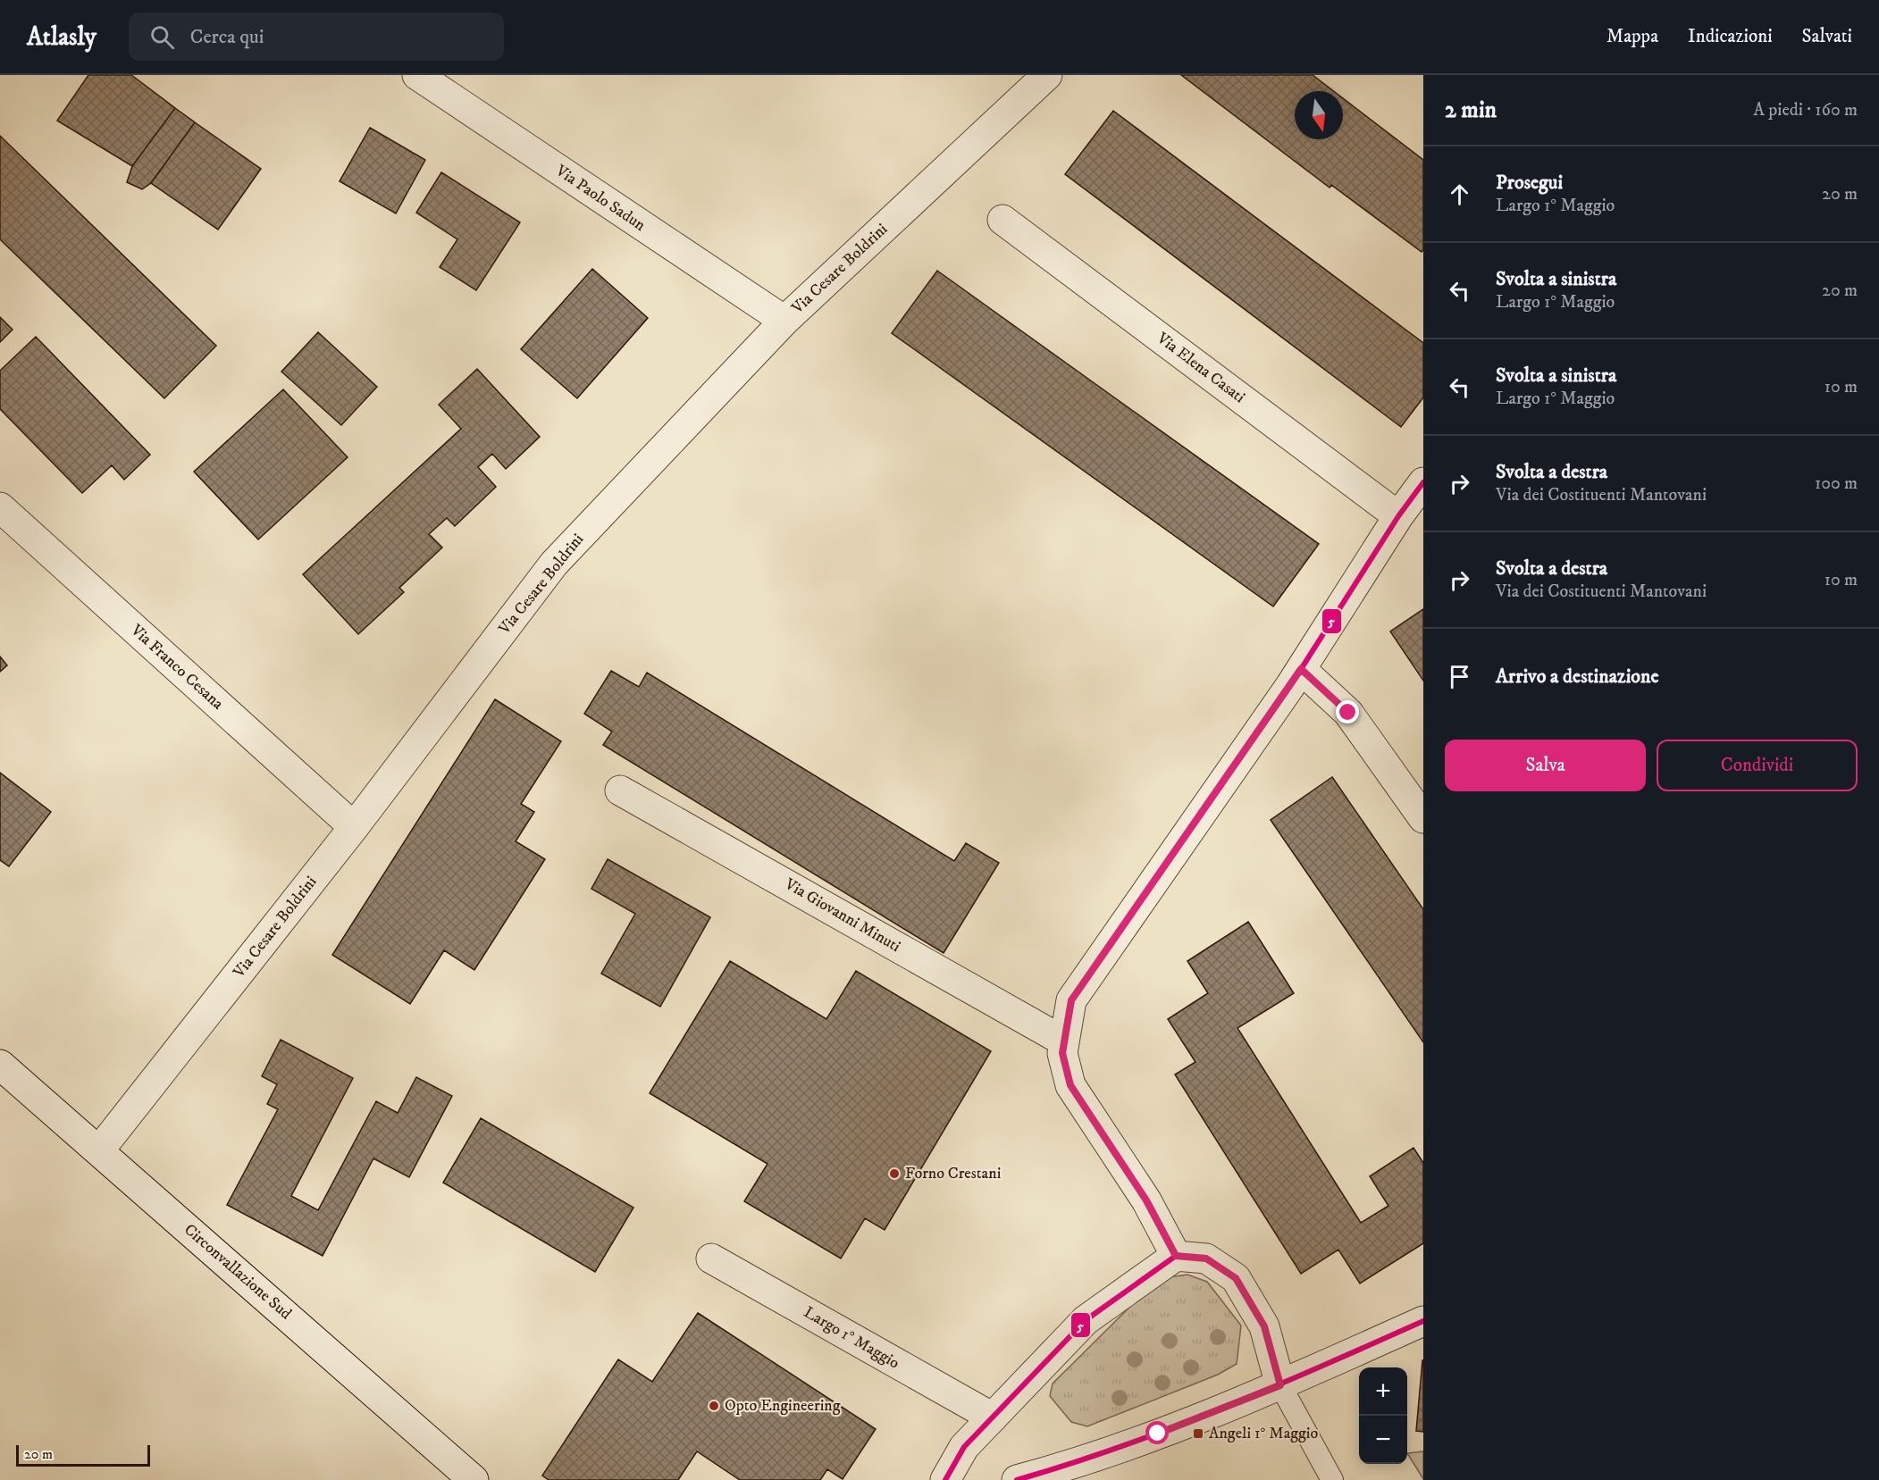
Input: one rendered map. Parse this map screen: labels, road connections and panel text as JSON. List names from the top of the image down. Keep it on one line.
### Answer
{"streets":{"street":["Via Paolo Sadun","Via Cesare Boldrini","Via Elena Casati","Via Franco Cesana","Via Giovanni Minuti","Circonvallazione Sud","Largo 1° Maggio"]},"crossings":[["Via Paolo Sadun","Via Cesare Boldrini"],["Via Cesare Boldrini","Via Franco Cesana"],["Via Cesare Boldrini","Circonvallazione Sud"]],"places":{"other":["Forno Crestani","Opto Engineering"],"transit":["Angeli 1° Maggio"]},"lines":["transit line 5"],"scale_bar":"20 m","north":"bottom","page":{"header":"Atlasly","search":"Cerca qui","nav":["Mappa","Indicazioni","Salvati"],"heading":["2 min","A piedi · 160 m"],"list":[["Prosegui","Largo 1° Maggio","20 m"],["Svolta a sinistra","Largo 1° Maggio","20 m"],["Svolta a sinistra","Largo 1° Maggio","10 m"],["Svolta a destra","Via dei Costituenti Mantovani","100 m"],["Svolta a destra","Via dei Costituenti Mantovani","10 m"],"Arrivo a destinazione"],"buttons":["Salva","Condividi"],"map_buttons":["+","−"],"scale":"20 m"}}
